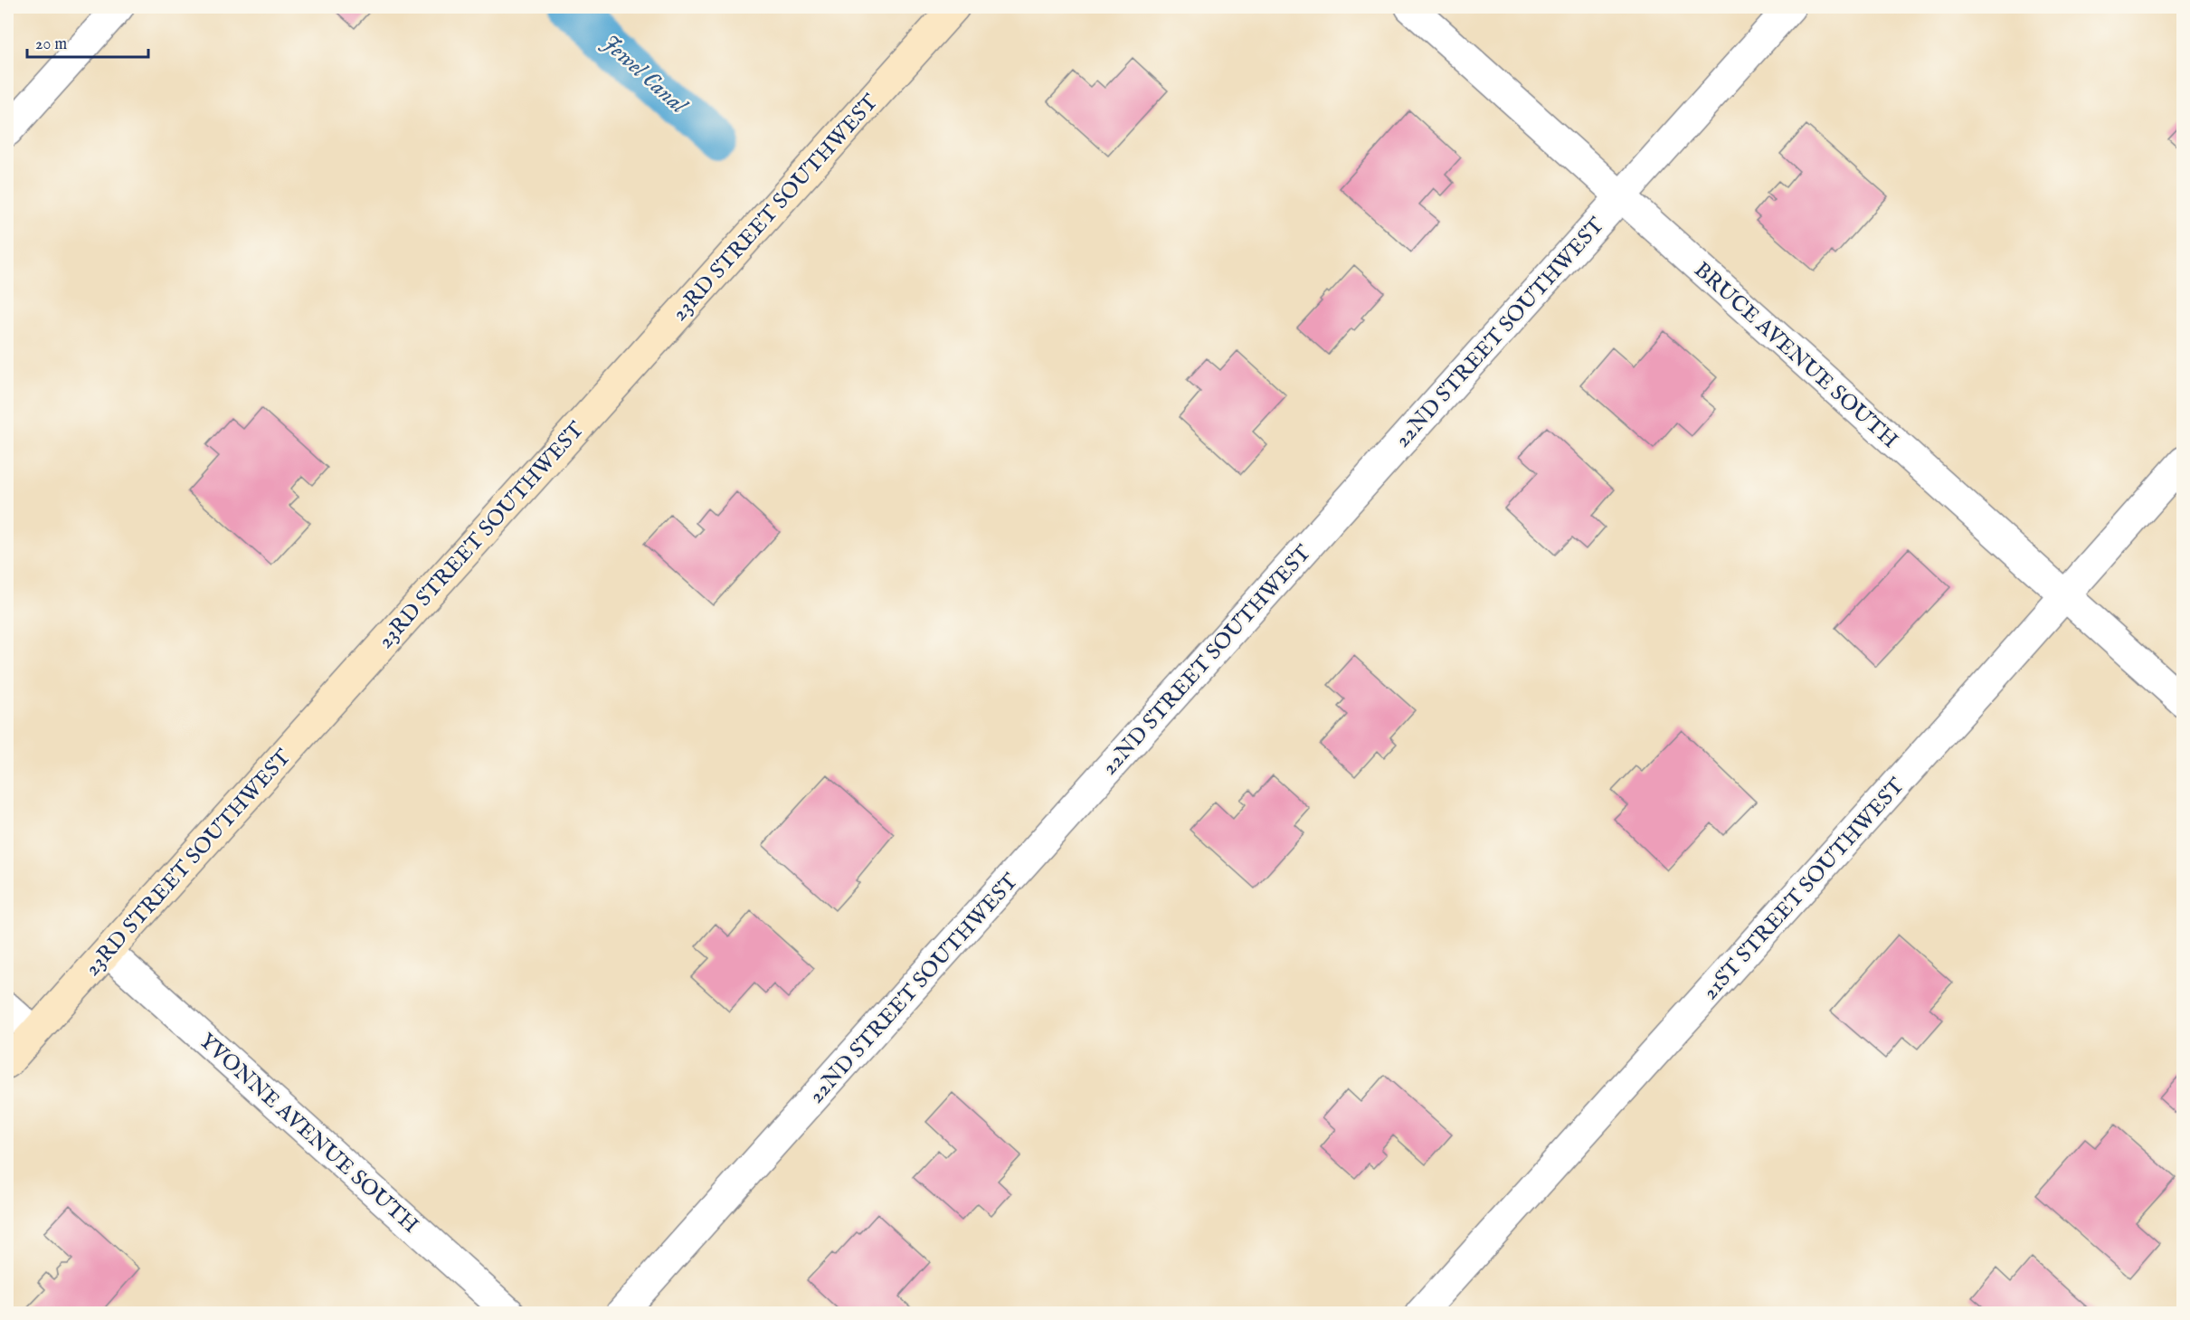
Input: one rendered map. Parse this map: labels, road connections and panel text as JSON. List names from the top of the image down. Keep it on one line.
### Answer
{"streets":{"street":["23RD STREET SOUTHWEST","22ND STREET SOUTHWEST","BRUCE AVENUE SOUTH","21ST STREET SOUTHWEST","YVONNE AVENUE SOUTH"]},"crossings":[["23RD STREET SOUTHWEST","YVONNE AVENUE SOUTH"],["22ND STREET SOUTHWEST","BRUCE AVENUE SOUTH"],["BRUCE AVENUE SOUTH","21ST STREET SOUTHWEST"]],"water":["Jewel Canal"],"scale_bar":"20 m"}
